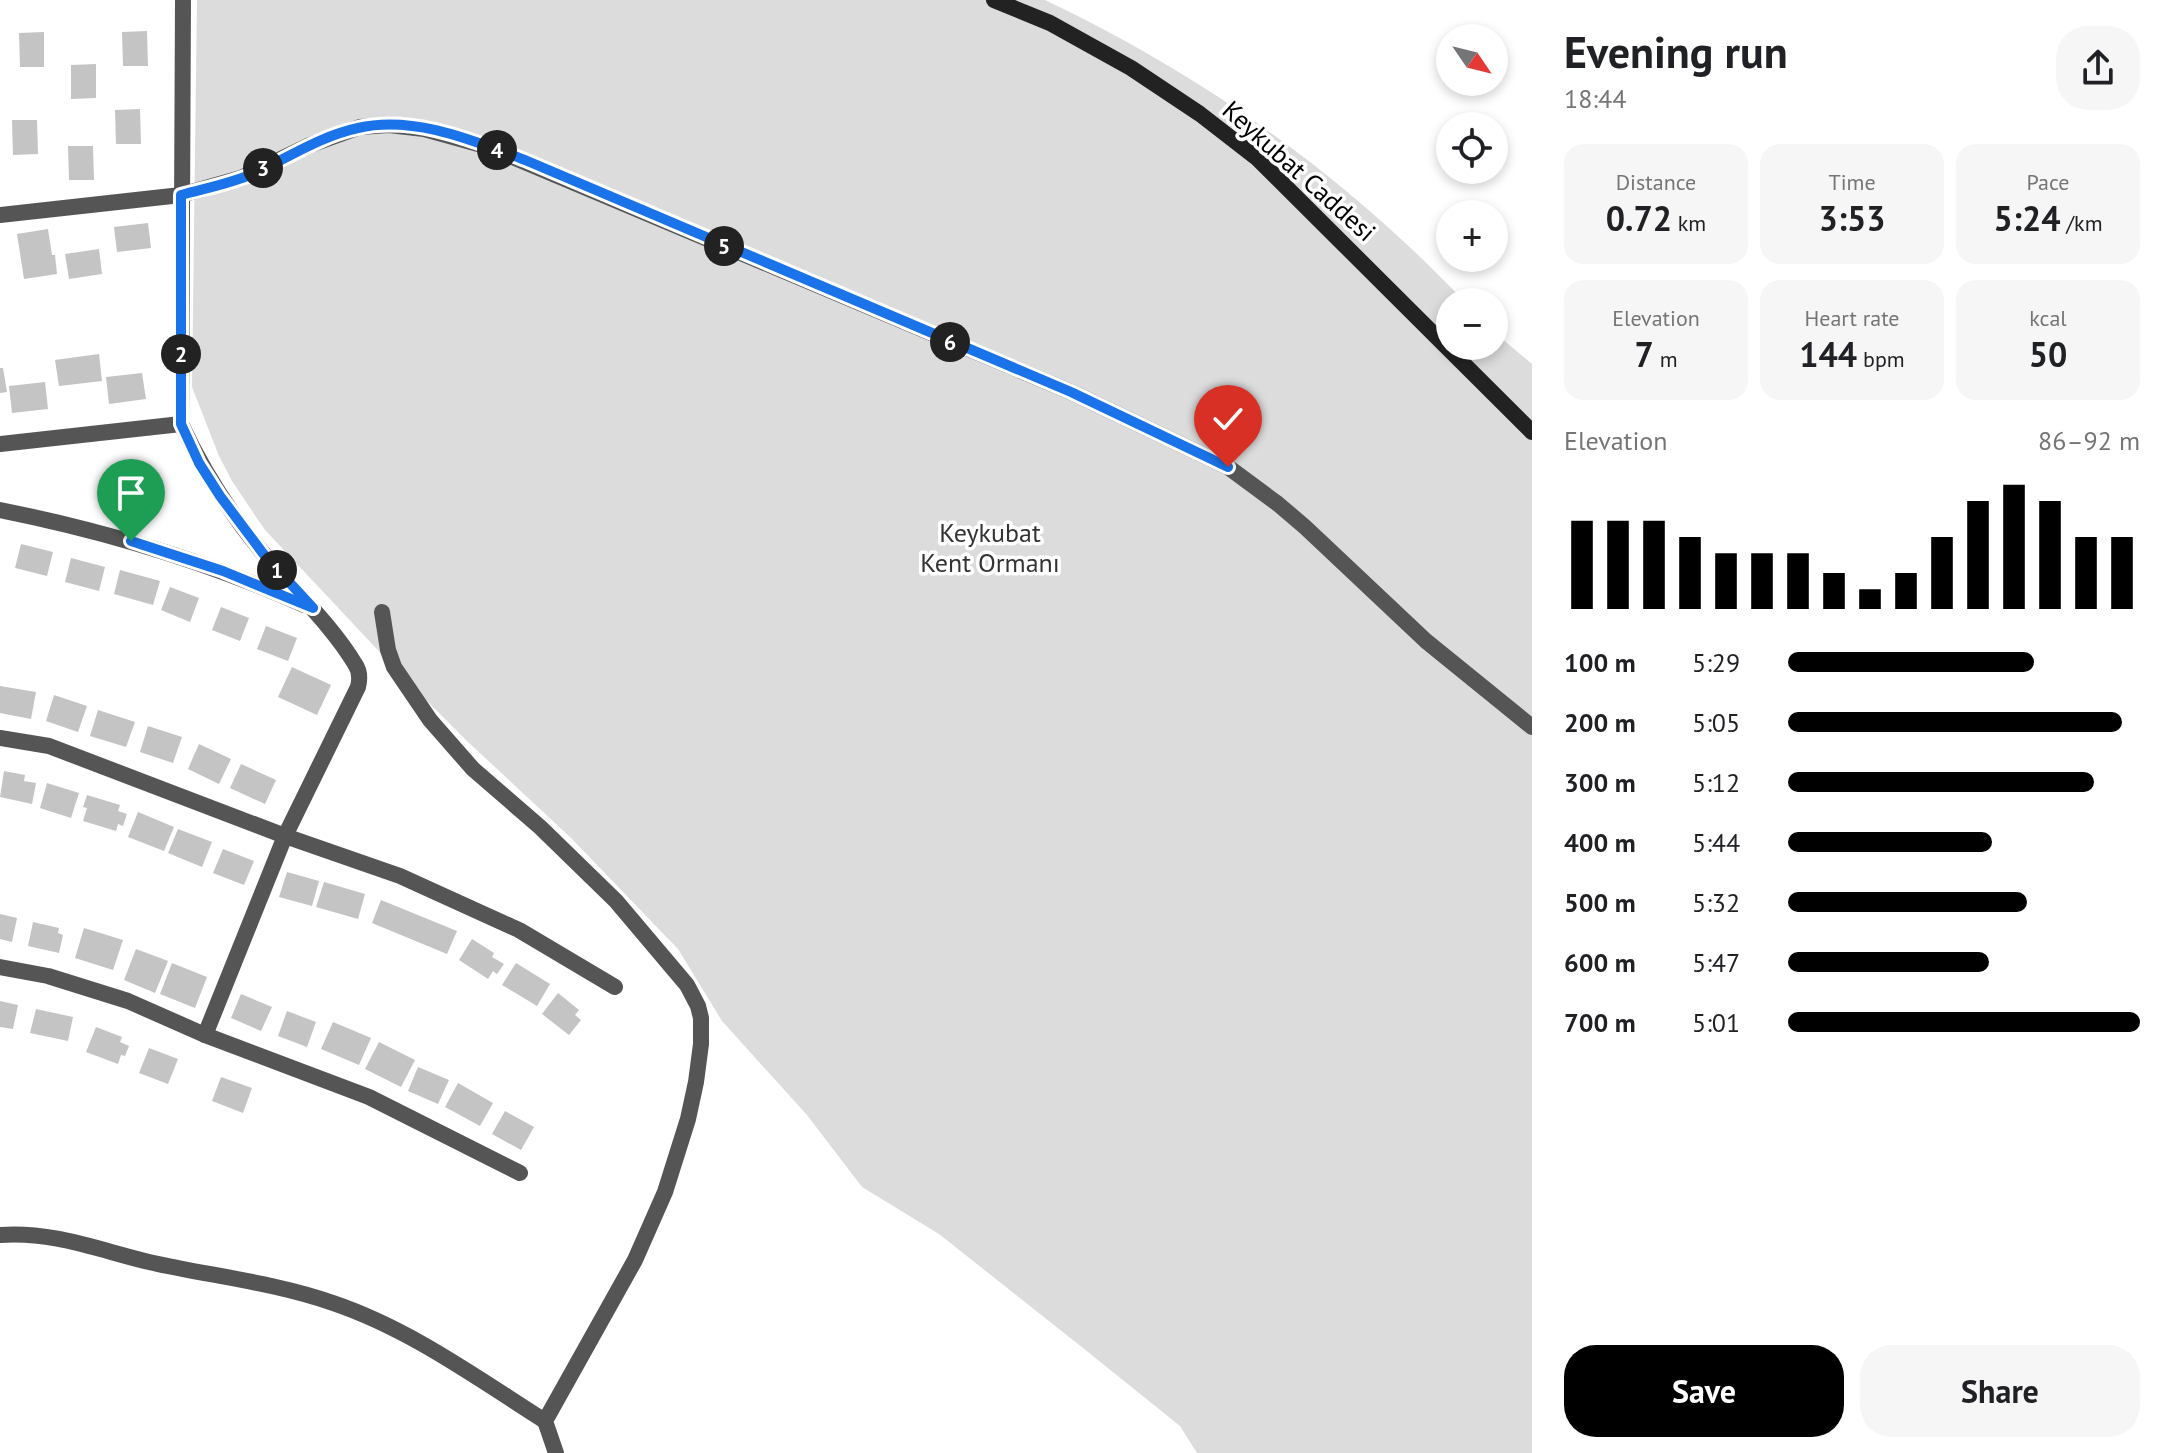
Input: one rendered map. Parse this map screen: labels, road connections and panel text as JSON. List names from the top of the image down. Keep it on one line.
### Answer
{"streets":{"street":["Keykubat Caddesi"]},"parks":["Keykubat Kent Ormanı"],"north":"bottom right","page":{"heading":["Evening run","18:44"],"map_buttons":["+","−"],"pins":["4","3","5","6","2","1"],"stats":[["Distance","0.72 km"],["Time","3:53"],["Pace","5:24 /km"],["Elevation","7 m"],["Heart rate","144 bpm"],["kcal","50"]],"chart":["Elevation","86–92 m"],"list":[{"name":"100 m","note":"5:29"},{"name":"200 m","note":"5:05"},{"name":"300 m","note":"5:12"},{"name":"400 m","note":"5:44"},{"name":"500 m","note":"5:32"},{"name":"600 m","note":"5:47"},{"name":"700 m","note":"5:01"}],"buttons":["Save","Share"]}}
